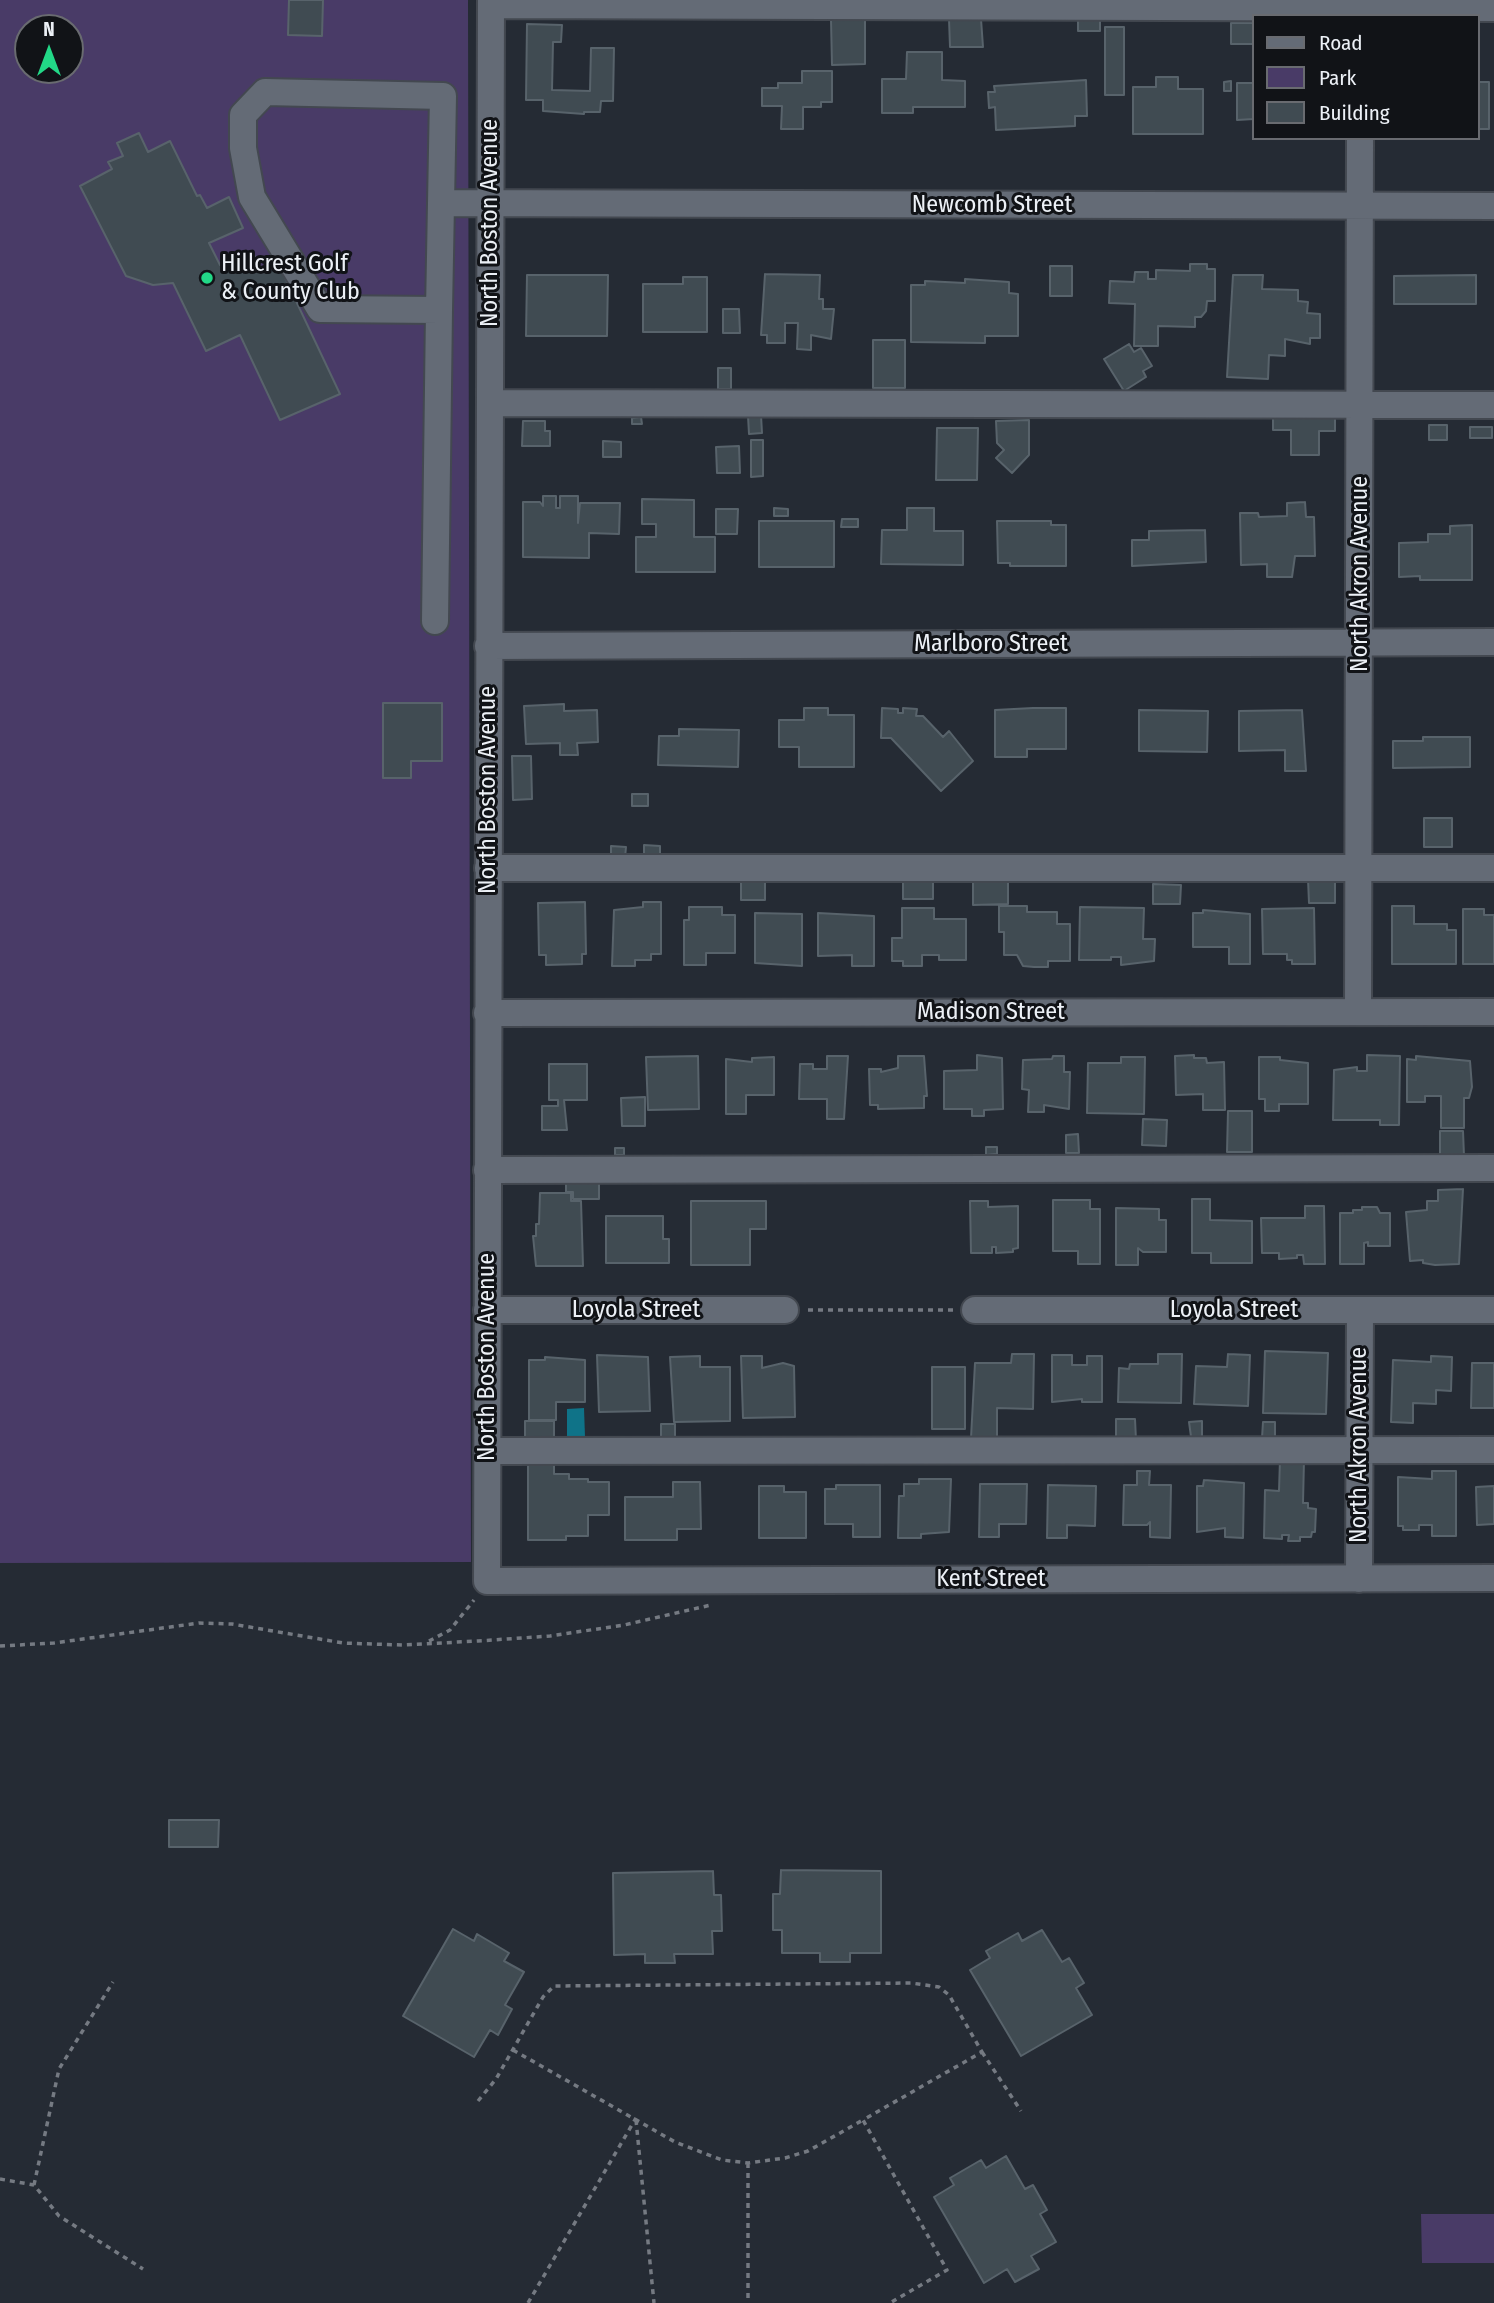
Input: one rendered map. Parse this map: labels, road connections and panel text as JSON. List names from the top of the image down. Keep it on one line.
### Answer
{"streets":{"street":["Newcomb Street","North Boston Avenue","North Akron Avenue","Marlboro Street","Madison Street","Loyola Street","Kent Street"]},"crossings":[["Newcomb Street","North Boston Avenue"],["Newcomb Street","North Akron Avenue"],["North Boston Avenue","Marlboro Street"],["North Boston Avenue","Madison Street"],["North Boston Avenue","Loyola Street"],["North Boston Avenue","Kent Street"],["North Akron Avenue","Marlboro Street"],["North Akron Avenue","Madison Street"],["North Akron Avenue","Loyola Street"],["North Akron Avenue","Kent Street"]],"places":["Hillcrest Golf & County Club"],"legend":["Road","Park","Building"],"north":"top"}
